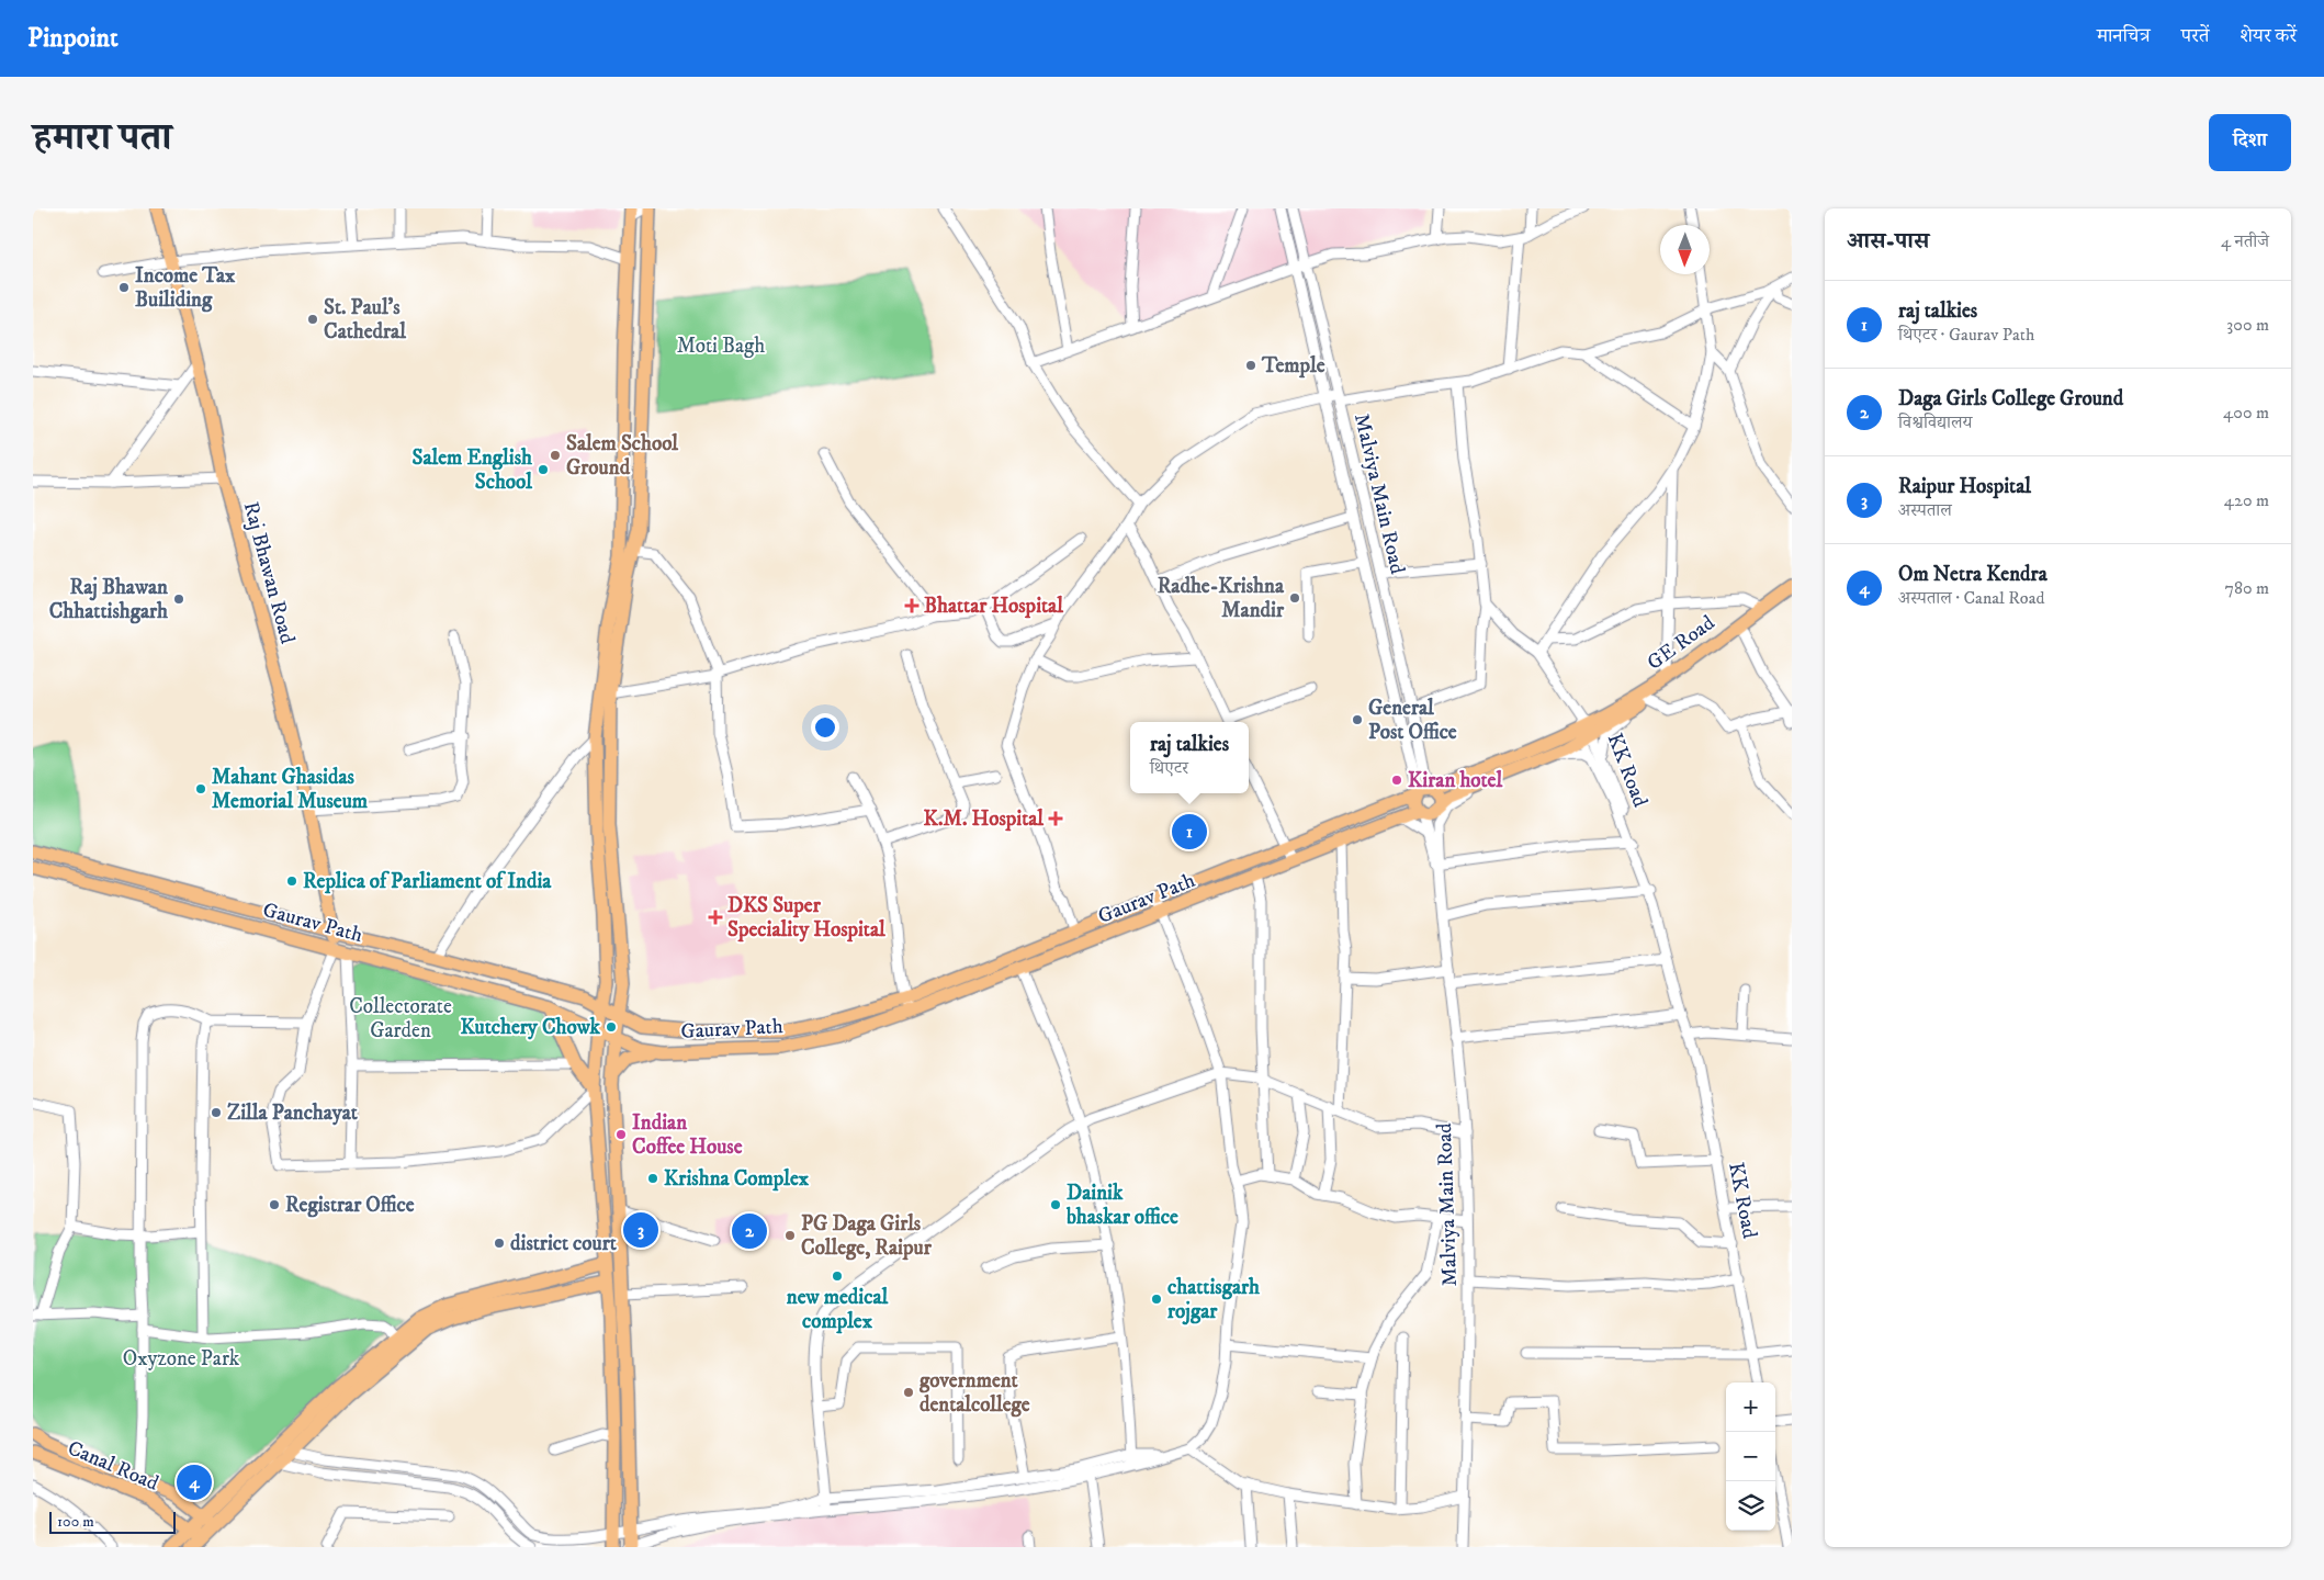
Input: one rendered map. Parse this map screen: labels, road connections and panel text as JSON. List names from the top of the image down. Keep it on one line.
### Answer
{"streets":{"main road":["Raj Bhawan Road","GE Road","Gaurav Path","Canal Road"],"street":["Malviya Main Road","KK Road"]},"crossings":[["Malviya Main Road","Gaurav Path"],["Raj Bhawan Road","Gaurav Path"],["GE Road","KK Road"]],"parks":["Moti Bagh","Collectorate Garden","Oxyzone Park"],"places":{"other":["Income Tax Builiding","St. Paul's Cathedral","Temple","Salem School Ground","Salem English School","Radhe-Krishna Mandir","Raj Bhawan Chhattishgarh","General Post Office","Kiran hotel","Mahant Ghasidas Memorial Museum","Replica of Parliament of India","Kutchery Chowk","Zilla Panchayat","Indian Coffee House","Krishna Complex","Registrar Office","Dainik bhaskar office","PG Daga Girls College, Raipur","district court","new medical complex","chattisgarh rojgar","government dentalcollege"],"health":["Bhattar Hospital","K.M. Hospital","DKS Super Speciality Hospital"]},"scale_bar":"100 m","north":"bottom","page":{"header":"Pinpoint","nav":["मानचित्र","परतें","शेयर करें"],"title":"हमारा पता","buttons":"दिशा","heading":["आस-पास","4 नतीजे"],"list":[{"mark":"1","name":"raj talkies","note":"थिएटर · Gaurav Path","value":"300 m"},{"mark":"2","name":"Daga Girls College Ground","note":"विश्वविद्यालय","value":"400 m"},{"mark":"3","name":"Raipur Hospital","note":"अस्पताल","value":"420 m"},{"mark":"4","name":"Om Netra Kendra","note":"अस्पताल · Canal Road","value":"780 m"}],"popup":["raj talkies","थिएटर"],"pins":["1","3","2","4"],"map_buttons":["+","−"],"scale":"100 m"}}
